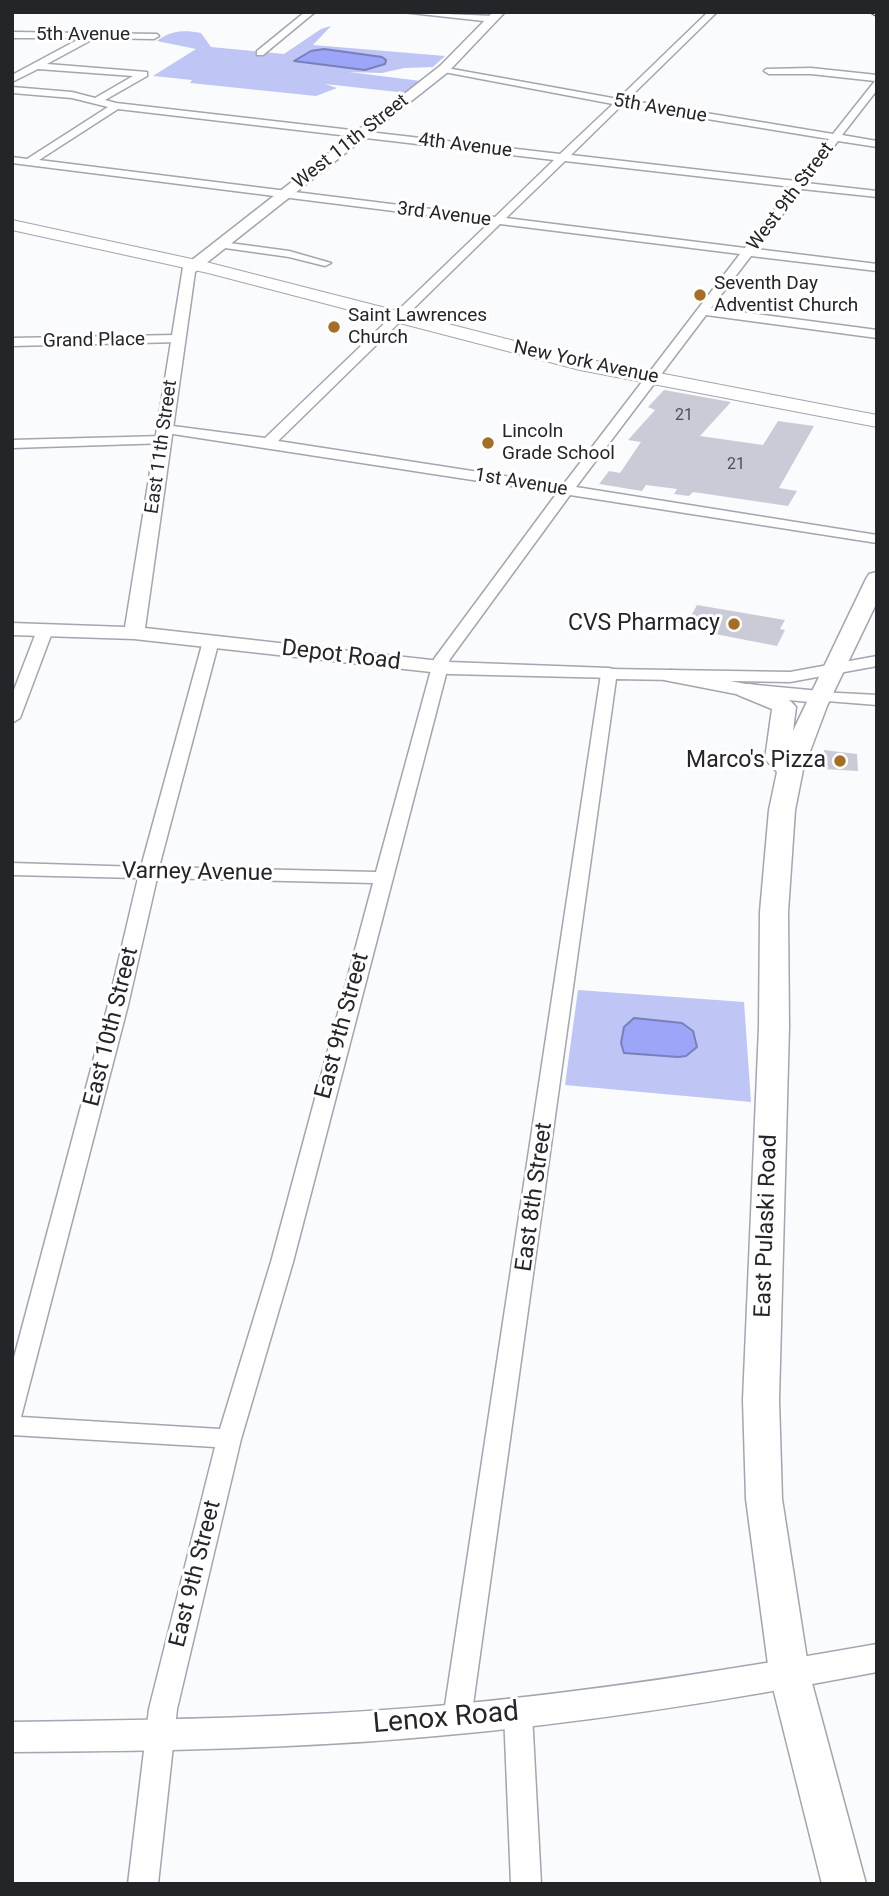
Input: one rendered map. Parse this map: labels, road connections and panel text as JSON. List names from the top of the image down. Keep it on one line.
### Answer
{"streets":{"main road":["New York Avenue","East Pulaski Road"],"street":["5th Avenue","West 11th Street","4th Avenue","West 9th Street","3rd Avenue","Grand Place","East 11th Street","1st Avenue","Depot Road","Varney Avenue","East 9th Street","East 10th Street","East 8th Street","Lenox Road"]},"crossings":[["5th Avenue","West 11th Street"],["5th Avenue","West 9th Street"],["West 11th Street","4th Avenue"],["West 11th Street","3rd Avenue"],["West 11th Street","New York Avenue"],["West 11th Street","East 11th Street"],["4th Avenue","West 9th Street"],["West 9th Street","3rd Avenue"],["West 9th Street","New York Avenue"],["West 9th Street","East 9th Street"],["Grand Place","East 11th Street"],["New York Avenue","East 11th Street"],["New York Avenue","East 9th Street"],["East 11th Street","1st Avenue"],["East 11th Street","Depot Road"],["1st Avenue","East 9th Street"],["Depot Road","East 9th Street"],["Depot Road","East 10th Street"],["Depot Road","East 8th Street"],["Depot Road","East Pulaski Road"],["Varney Avenue","East 9th Street"],["Varney Avenue","East 10th Street"],["East 9th Street","Lenox Road"],["East 8th Street","Lenox Road"],["East Pulaski Road","Lenox Road"]],"places":["Seventh Day Adventist Church","Saint Lawrences Church","Lincoln Grade School","CVS Pharmacy","Marco's Pizza"],"house_numbers":["21","21"]}
